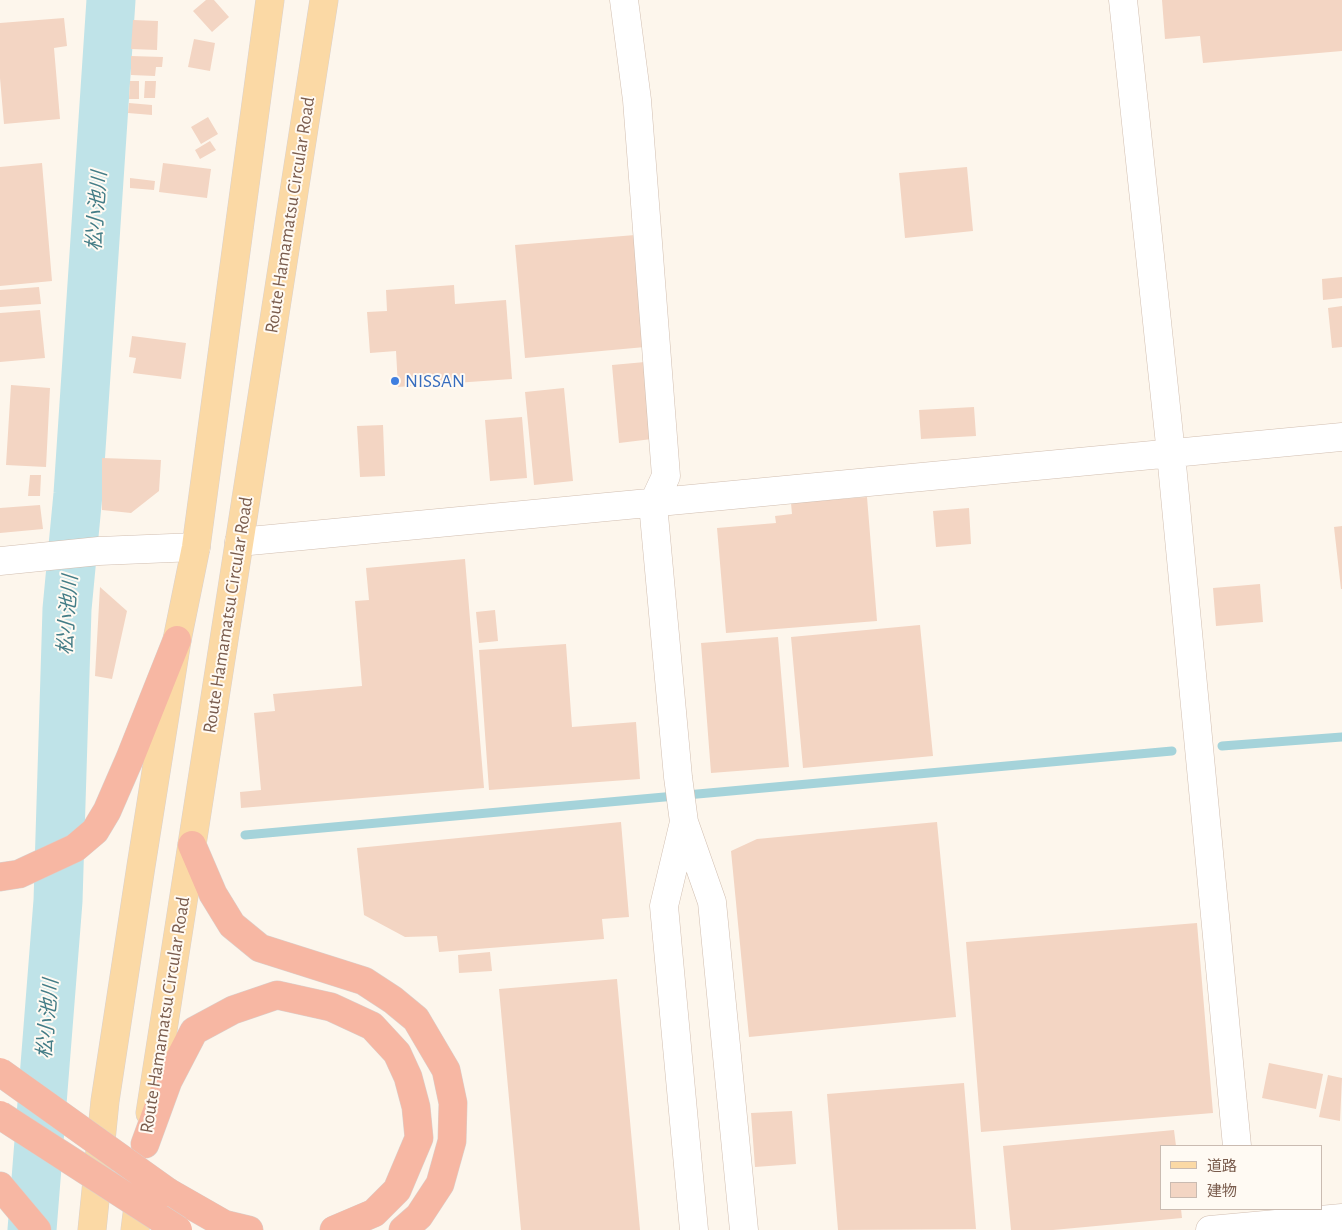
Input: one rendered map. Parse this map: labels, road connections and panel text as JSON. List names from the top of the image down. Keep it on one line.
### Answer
{"streets":{"main road":["Route Hamamatsu Circular Road"]},"water":["松小池川"],"places":["NISSAN"],"legend":["道路","建物"]}
